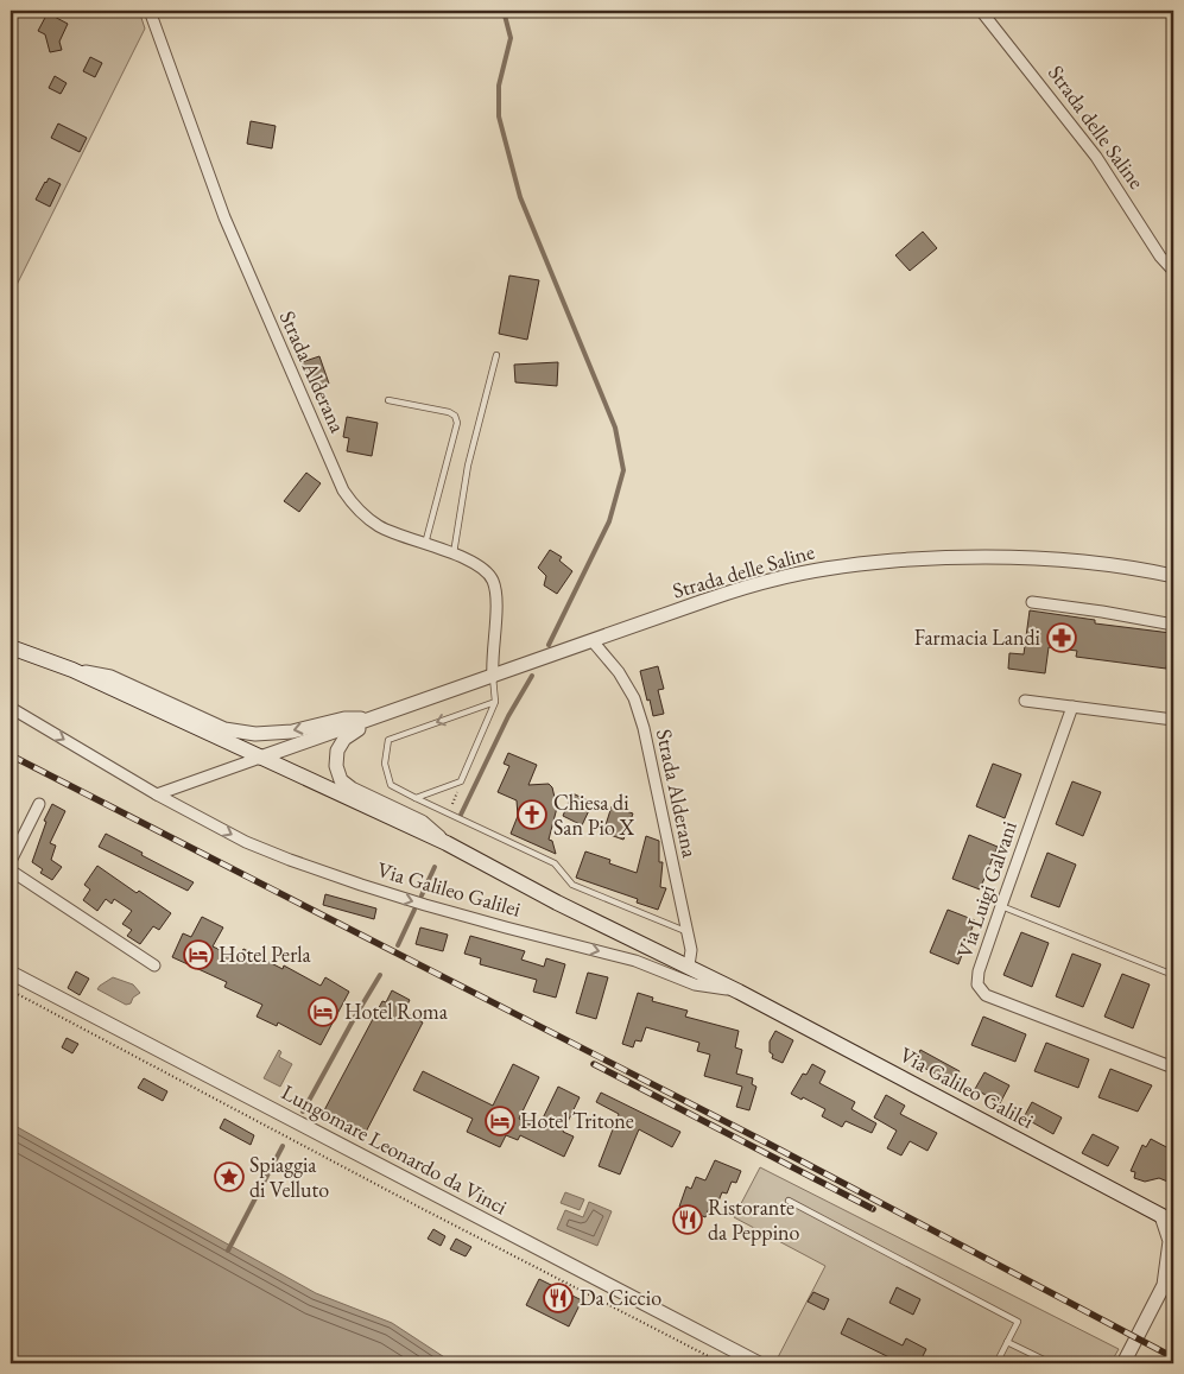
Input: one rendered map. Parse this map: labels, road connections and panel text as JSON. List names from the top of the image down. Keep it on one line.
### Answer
{"streets":{"main road":["Via Galileo Galilei"],"street":["Strada delle Saline","Strada Alderana","Via Luigi Galvani","Lungomare Leonardo da Vinci"]},"crossings":[["Strada delle Saline","Strada Alderana"],["Strada delle Saline","Via Galileo Galilei"],["Strada Alderana","Via Galileo Galilei"]],"places":{"pharmacy":["Farmacia Landi"],"church":["Chiesa di San Pio X"],"hotel":["Hotel Perla","Hotel Roma","Hotel Tritone"],"place":["Spiaggia di Velluto"],"restaurant":["Ristorante da Peppino","Da Ciccio"]}}
